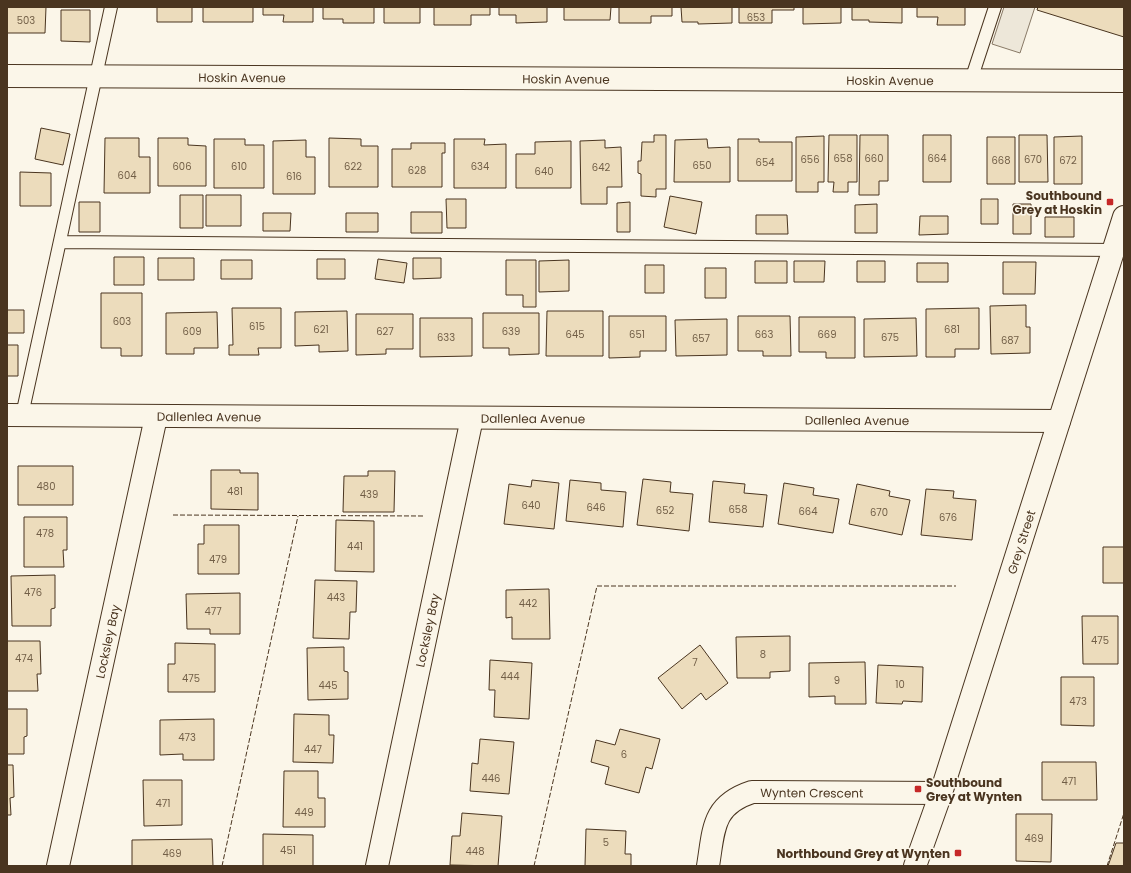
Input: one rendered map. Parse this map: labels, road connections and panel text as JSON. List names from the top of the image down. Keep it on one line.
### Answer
{"streets":{"street":["Hoskin Avenue","Dallenlea Avenue","Grey Street","Locksley Bay","Wynten Crescent"]},"crossings":[["Dallenlea Avenue","Grey Street"],["Dallenlea Avenue","Locksley Bay"],["Grey Street","Wynten Crescent"]],"places":{"transit":["Southbound Grey at Hoskin","Southbound Grey at Wynten","Northbound Grey at Wynten"]},"house_numbers":["653","503","658","660","664","656","670","668","672","654","650","606","610","622","634","642","628","640","604","616","603","615","621","681","609","627","639","645","651","663","669","633","675","657","687","480","481","439","640","646","658","652","664","670","676","478","441","479","476","443","442","477","475","8","474","7","444","475","9","10","445","473","473","447","6","446","471","471","449","469","5","451","448","469"]}
